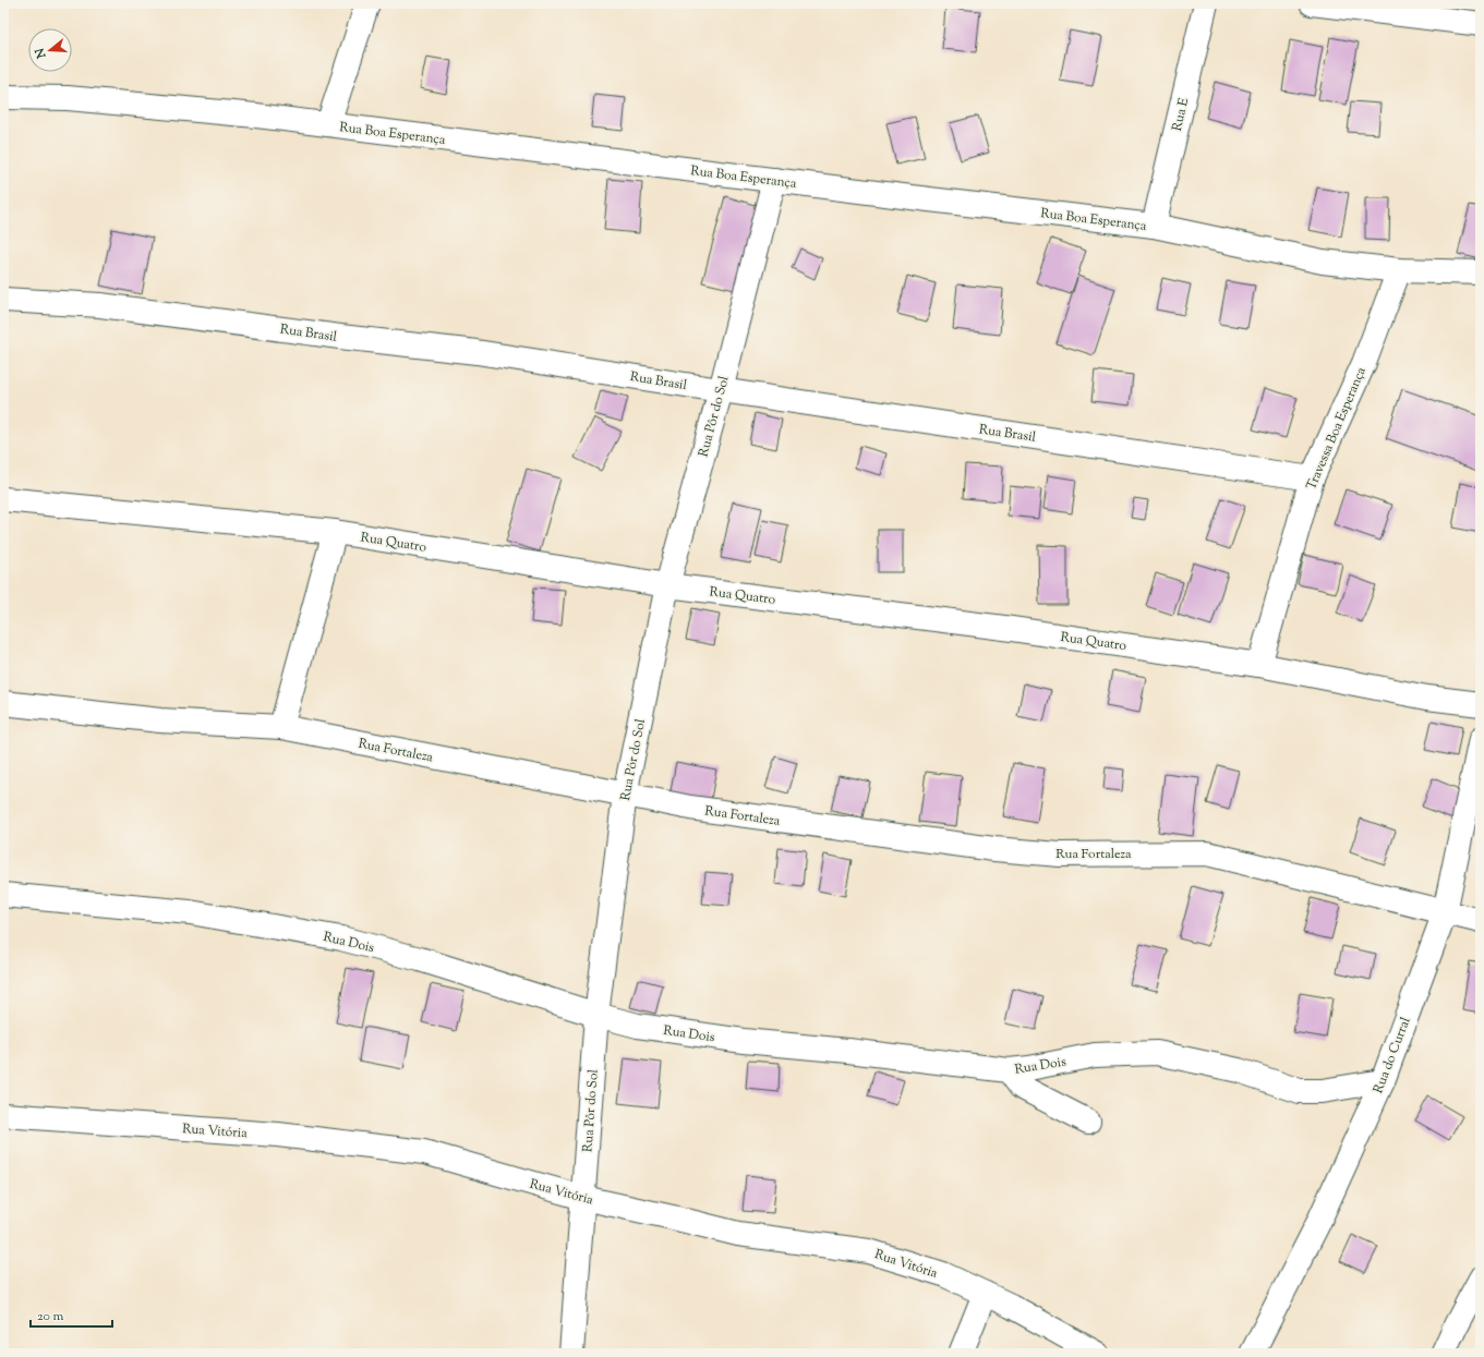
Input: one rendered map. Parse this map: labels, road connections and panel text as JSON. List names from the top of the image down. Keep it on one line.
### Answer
{"streets":{"street":["Rua E","Rua Boa Esperança","Rua Brasil","Rua Pôr do Sol","Travessa Boa Esperança","Rua Quatro","Rua Fortaleza","Rua Dois","Rua do Curral","Rua Vitória"]},"crossings":[["Rua E","Rua Boa Esperança"],["Rua Boa Esperança","Rua Pôr do Sol"],["Rua Boa Esperança","Travessa Boa Esperança"],["Rua Brasil","Rua Pôr do Sol"],["Rua Brasil","Travessa Boa Esperança"],["Rua Pôr do Sol","Rua Quatro"],["Rua Pôr do Sol","Rua Fortaleza"],["Rua Pôr do Sol","Rua Dois"],["Rua Pôr do Sol","Rua Vitória"],["Travessa Boa Esperança","Rua Quatro"],["Rua Fortaleza","Rua do Curral"],["Rua Dois","Rua do Curral"]],"scale_bar":"20 m","north":"left"}
